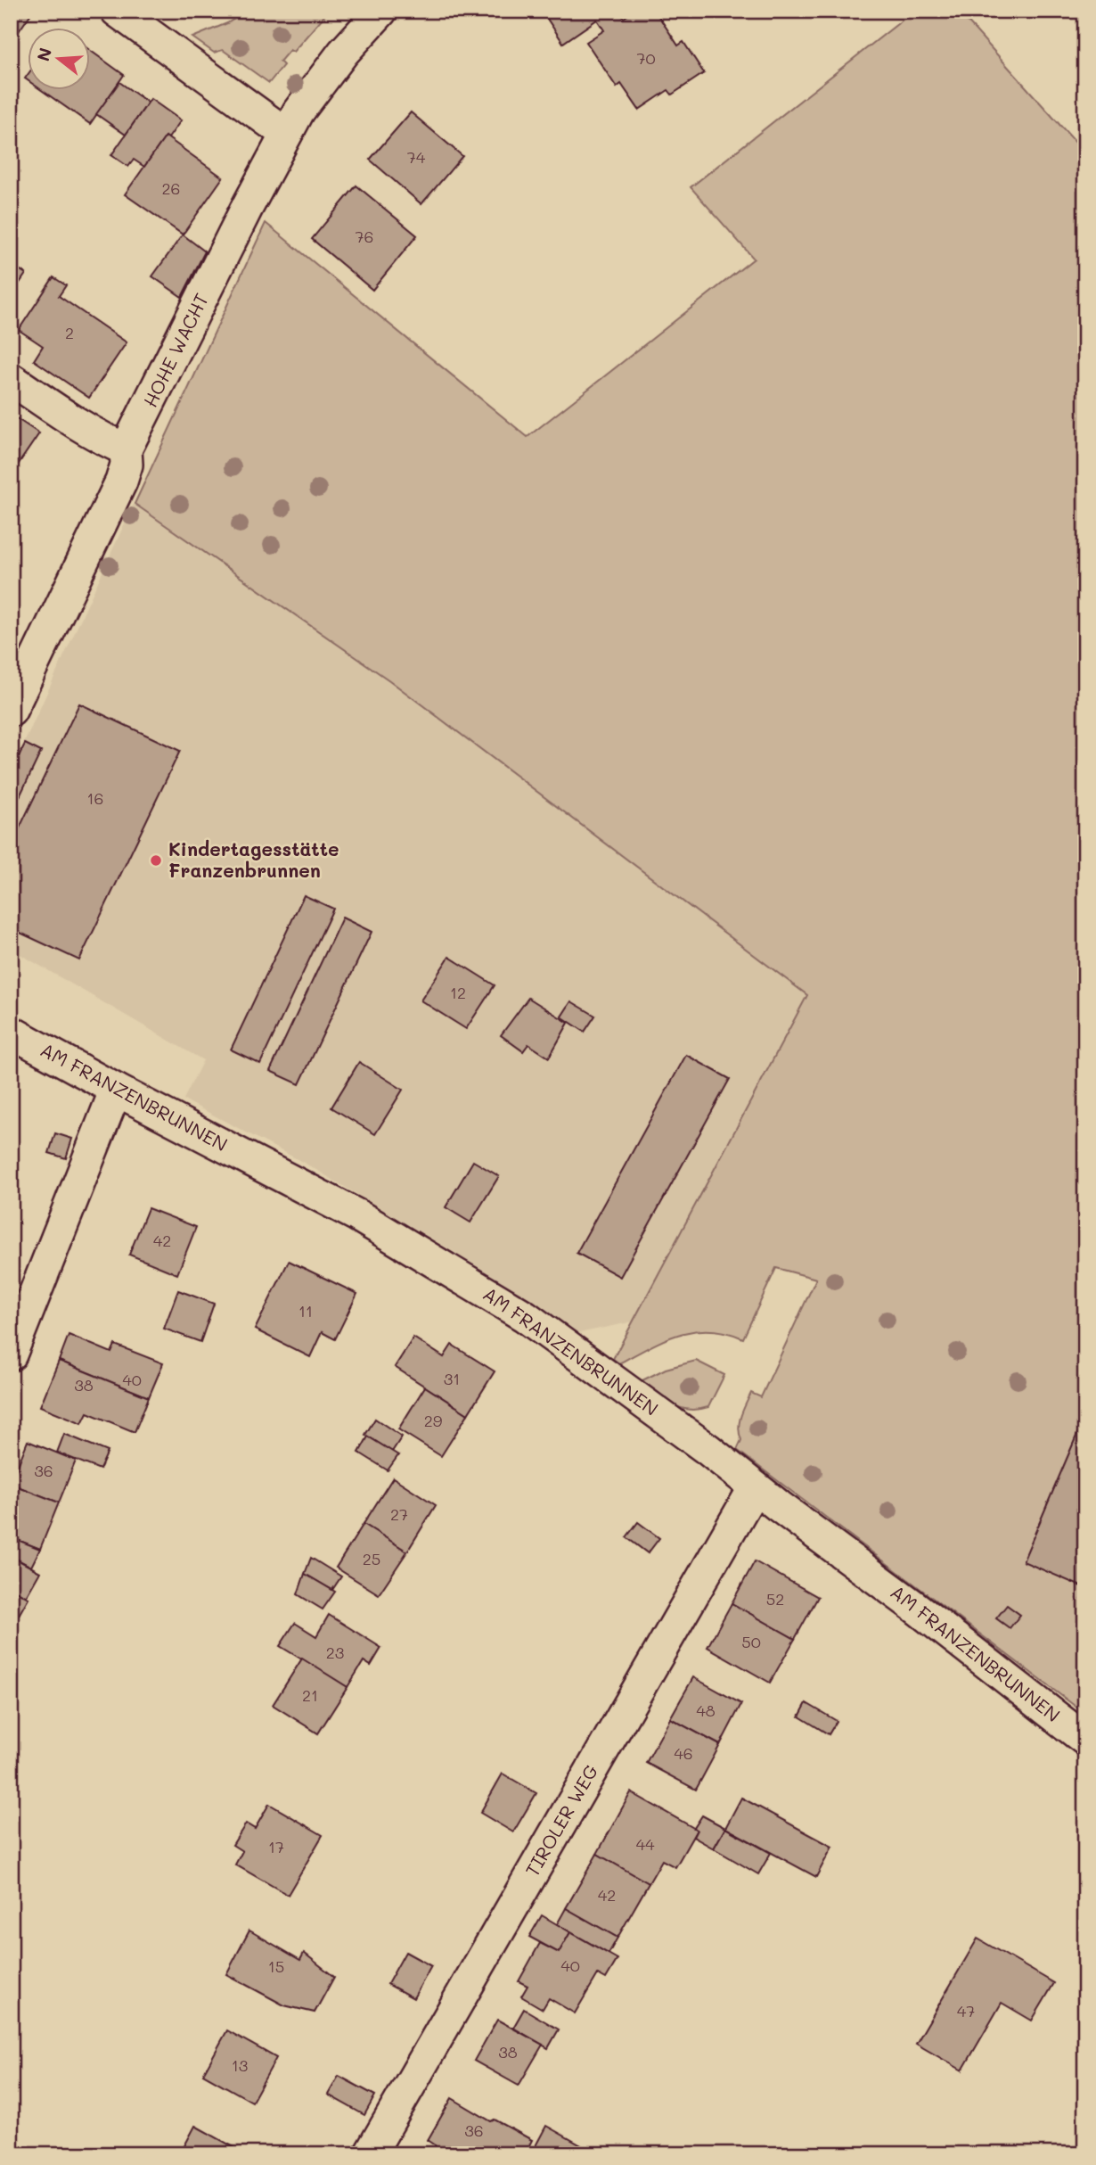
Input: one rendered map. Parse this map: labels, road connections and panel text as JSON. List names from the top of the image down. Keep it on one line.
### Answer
{"streets":{"street":["HOHE WACHT","AM FRANZENBRUNNEN","TIROLER WEG"]},"crossings":[["AM FRANZENBRUNNEN","TIROLER WEG"]],"places":["Kindertagesstätte Franzenbrunnen"],"house_numbers":["70","74","26","76","2","16","12","42","11","31","40","38","29","36","27","25","52","50","23","21","48","46","44","17","42","40","15","47","38","13","36"],"north":"left"}
